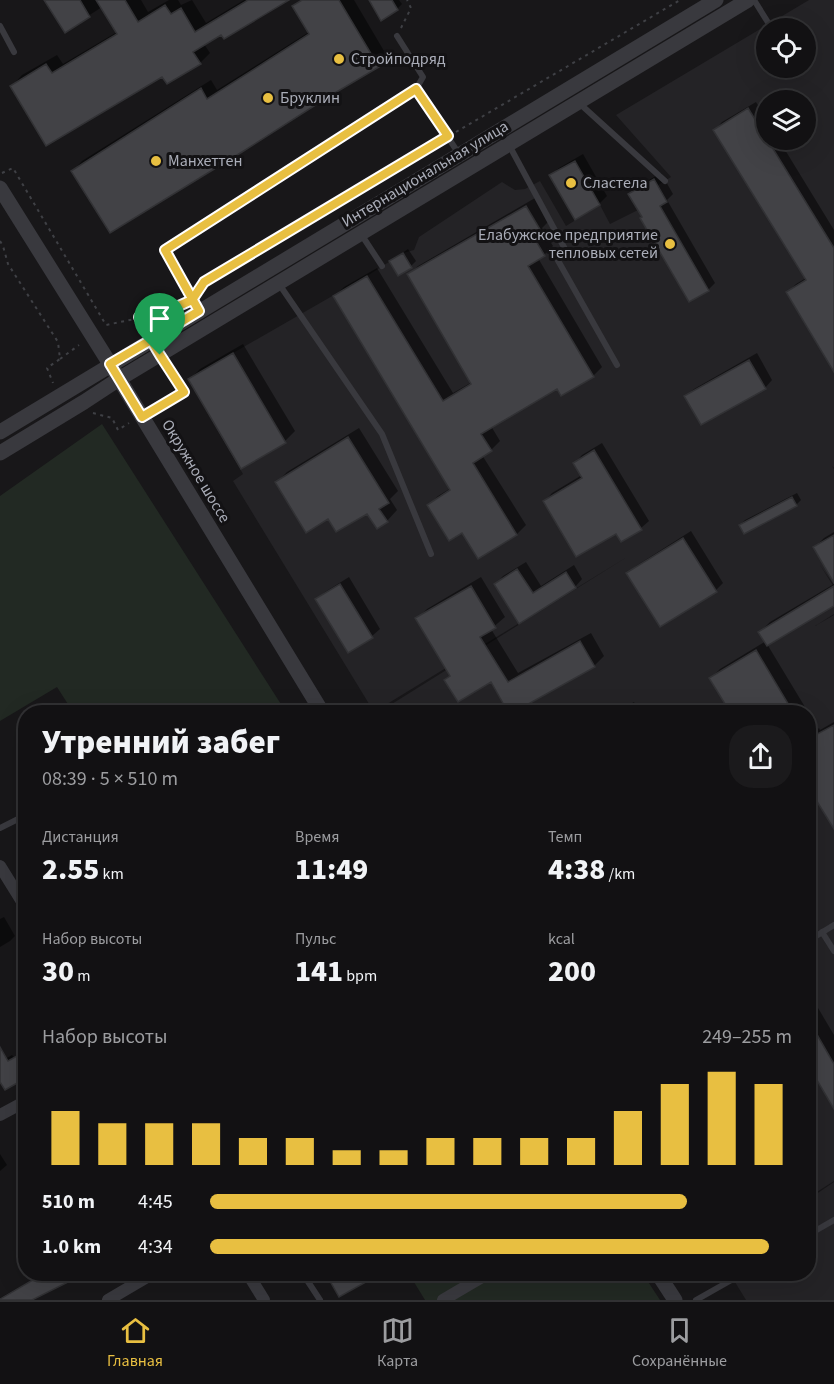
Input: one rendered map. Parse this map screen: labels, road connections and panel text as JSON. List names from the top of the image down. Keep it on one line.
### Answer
{"streets":{"street":["Интернациональная улица","Окружное шоссе"]},"crossings":[["Интернациональная улица","Окружное шоссе"]],"places":["Стройподряд","Бруклин","Манхеттен","Сластела","Елабужское предприятие тепловых сетей"],"page":{"heading":["Утренний забег","08:39 · 5 × 510 m"],"stats":[["Дистанция","2.55 km"],["Время","11:49"],["Темп","4:38 /km"],["Набор высоты","30 m"],["Пульс","141 bpm"],["kcal","200"]],"chart":["Набор высоты","249–255 m"],"list":[{"name":"510 m","note":"4:45"},{"name":"1.0 km","note":"4:34"}],"tabs":["Главная","Карта","Сохранённые"]}}
